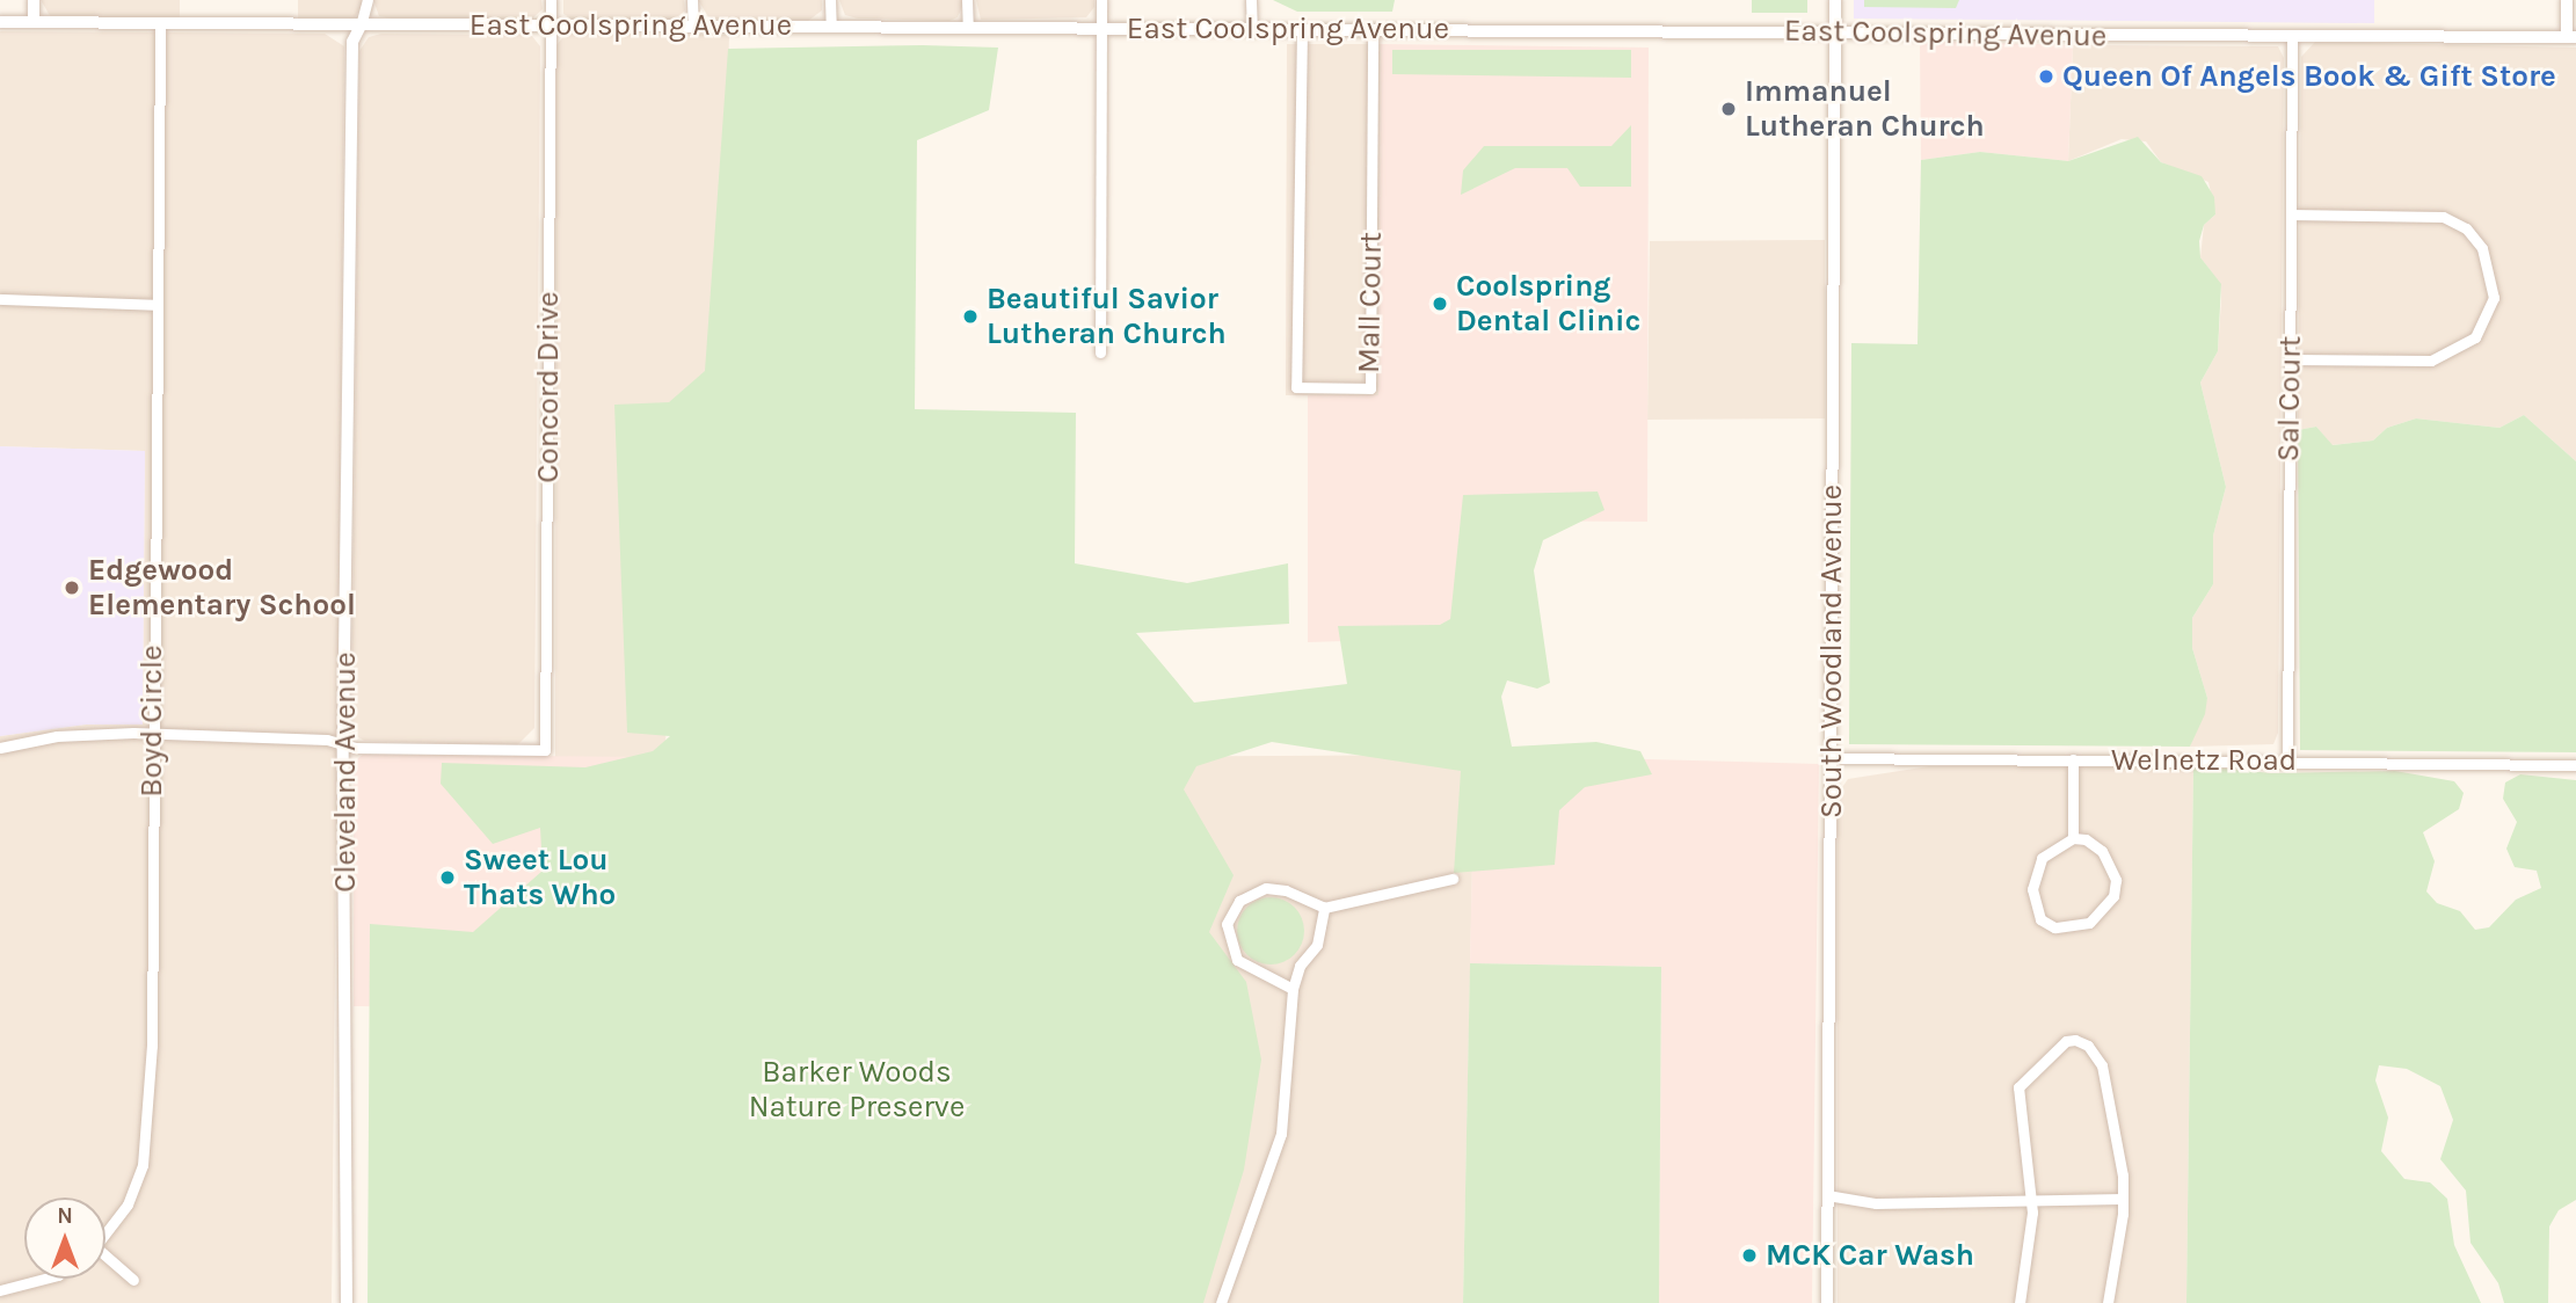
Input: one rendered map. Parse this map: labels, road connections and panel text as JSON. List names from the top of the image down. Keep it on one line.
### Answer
{"streets":{"street":["East Coolspring Avenue","Mall Court","Concord Drive","Sal Court","South Woodland Avenue","Boyd Circle","Welnetz Road","Cleveland Avenue"]},"crossings":[["East Coolspring Avenue","Mall Court"],["East Coolspring Avenue","Concord Drive"],["East Coolspring Avenue","Sal Court"],["East Coolspring Avenue","South Woodland Avenue"],["East Coolspring Avenue","Boyd Circle"],["East Coolspring Avenue","Cleveland Avenue"],["Concord Drive","Cleveland Avenue"],["Sal Court","Welnetz Road"],["South Woodland Avenue","Welnetz Road"]],"parks":["Barker Woods Nature Preserve"],"places":["Queen Of Angels Book & Gift Store","Immanuel Lutheran Church","Coolspring Dental Clinic","Beautiful Savior Lutheran Church","Edgewood Elementary School","Sweet Lou Thats Who","MCK Car Wash"],"north":"top"}
